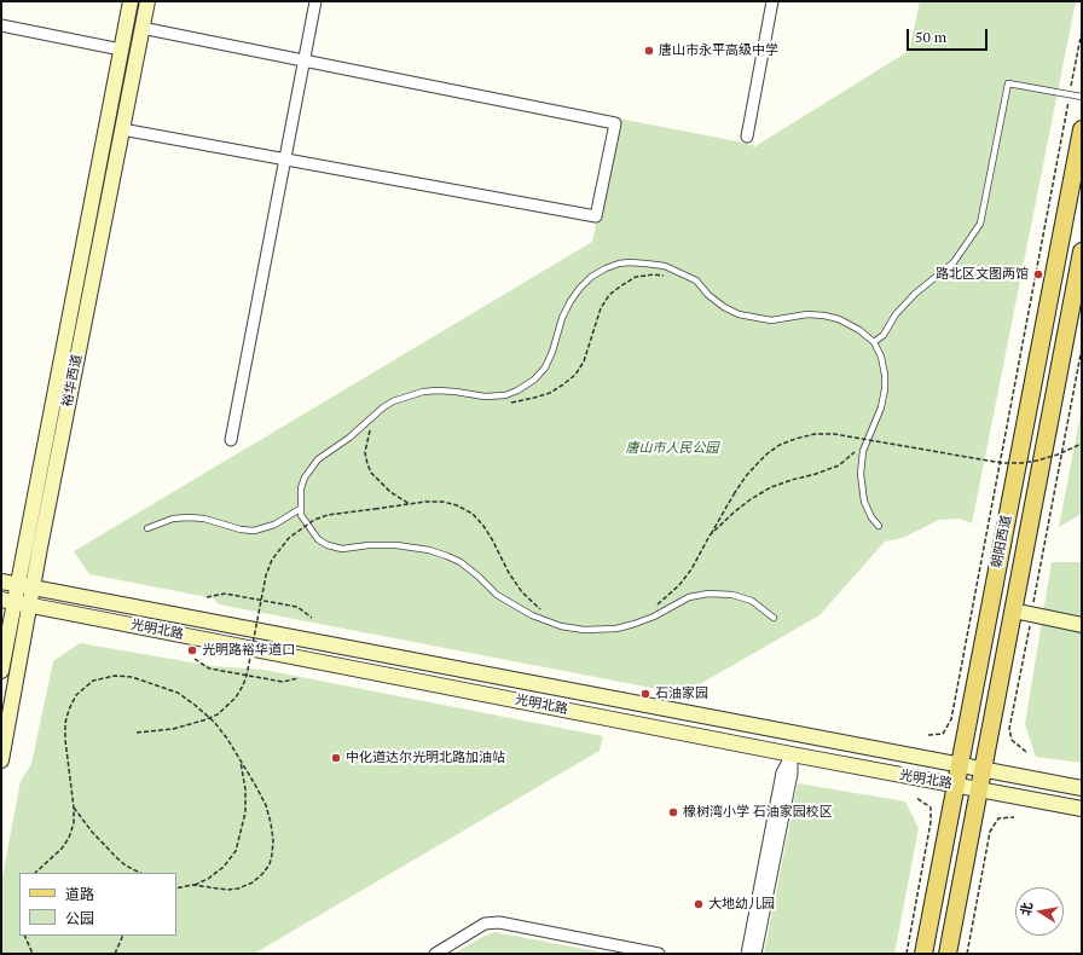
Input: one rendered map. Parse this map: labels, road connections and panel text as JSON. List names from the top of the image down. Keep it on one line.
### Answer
{"streets":{"main road":["裕华西道","朝阳西道","光明北路"]},"crossings":[["裕华西道","光明北路"],["朝阳西道","光明北路"]],"parks":["唐山市人民公园"],"places":["唐山市永平高级中学","路北区文图两馆","光明路裕华道口","石油家园","中化道达尔光明北路加油站","橡树湾小学 石油家园校区","大地幼儿园"],"legend":["道路","公园"],"scale_bar":"50 m","north":"left"}
